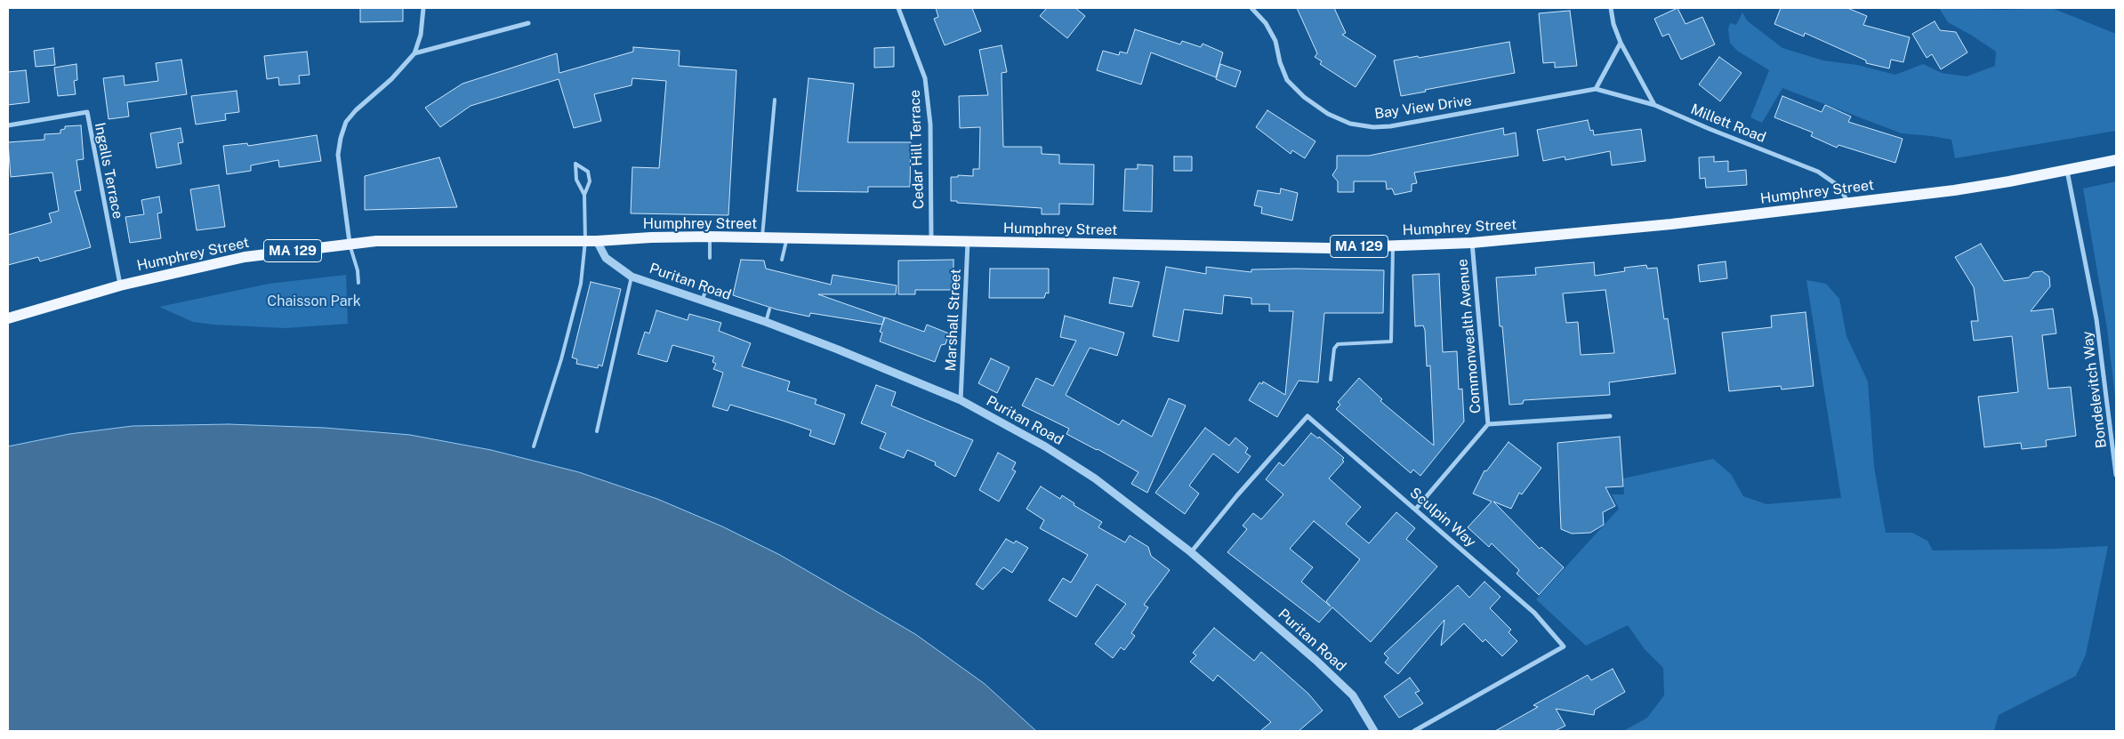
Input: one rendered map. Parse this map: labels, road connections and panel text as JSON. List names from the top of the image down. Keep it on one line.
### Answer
{"streets":{"main road":["Humphrey Street","MA 129"],"street":["Bay View Drive","Millett Road","Cedar Hill Terrace","Ingalls Terrace","Puritan Road","Marshall Street","Commonwealth Avenue","Bondelevitch Way","Sculpin Way"]},"crossings":[["Bay View Drive","Millett Road"],["Millett Road","Humphrey Street"],["Cedar Hill Terrace","Humphrey Street"],["Ingalls Terrace","Humphrey Street"],["Humphrey Street","Puritan Road"],["Humphrey Street","Marshall Street"],["Humphrey Street","Commonwealth Avenue"],["Humphrey Street","Bondelevitch Way"],["Puritan Road","Marshall Street"],["Puritan Road","Sculpin Way"],["Commonwealth Avenue","Sculpin Way"]],"parks":["Chaisson Park"]}
